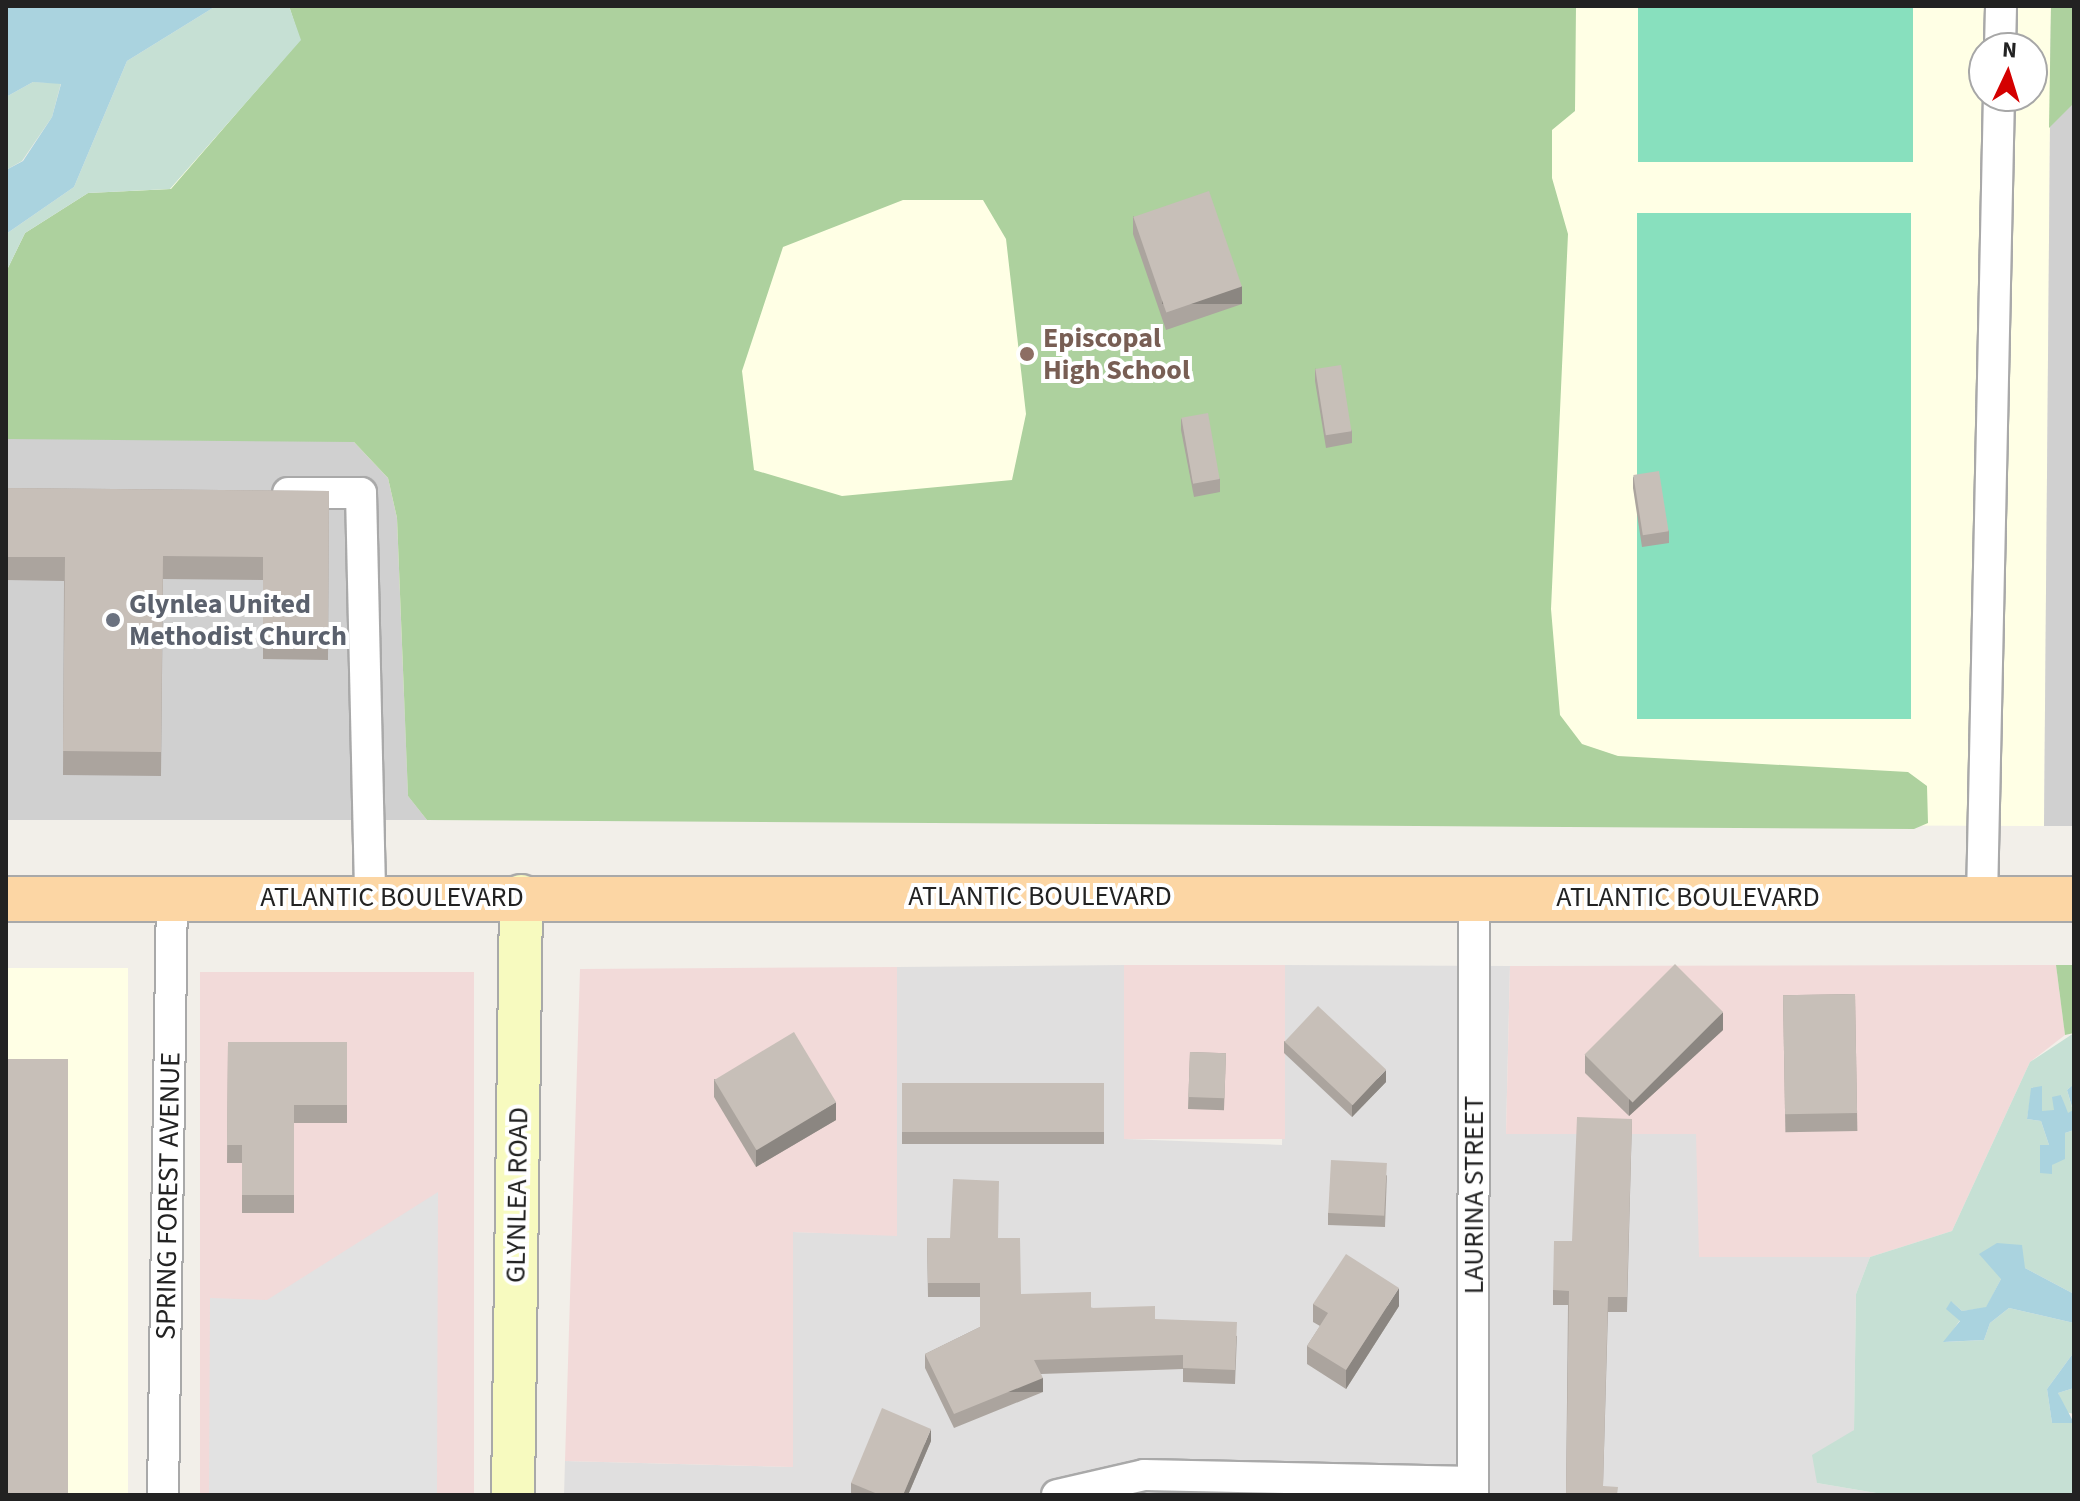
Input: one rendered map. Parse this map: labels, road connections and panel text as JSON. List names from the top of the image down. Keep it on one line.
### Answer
{"streets":{"main road":["ATLANTIC BOULEVARD"],"street":["GLYNLEA ROAD","LAURINA STREET","SPRING FOREST AVENUE"]},"crossings":[["ATLANTIC BOULEVARD","GLYNLEA ROAD"],["ATLANTIC BOULEVARD","LAURINA STREET"],["ATLANTIC BOULEVARD","SPRING FOREST AVENUE"]],"places":["Episcopal High School","Glynlea United Methodist Church"],"north":"top"}
